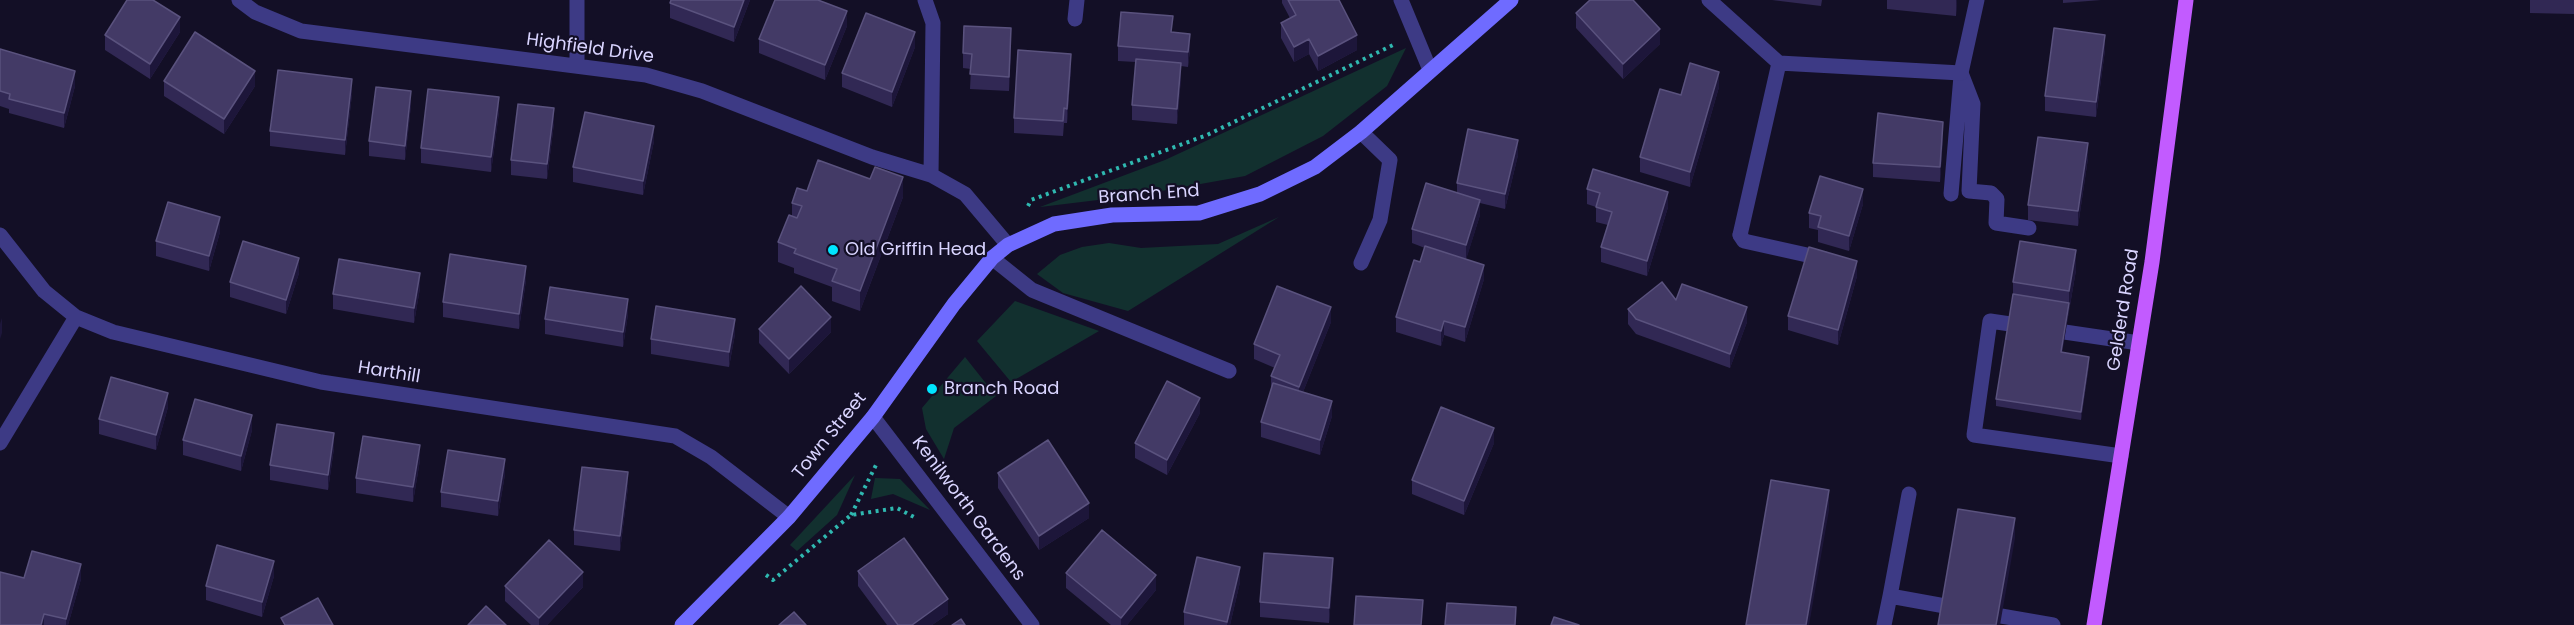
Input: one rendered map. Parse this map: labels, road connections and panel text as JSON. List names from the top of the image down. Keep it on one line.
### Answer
{"streets":{"main road":["Branch End","Gelderd Road","Town Street"],"street":["Highfield Drive","Harthill","Kenilworth Gardens"]},"crossings":[["Highfield Drive","Branch End"],["Branch End","Town Street"],["Harthill","Town Street"],["Town Street","Kenilworth Gardens"]],"places":["Old Griffin Head","Branch Road"]}
